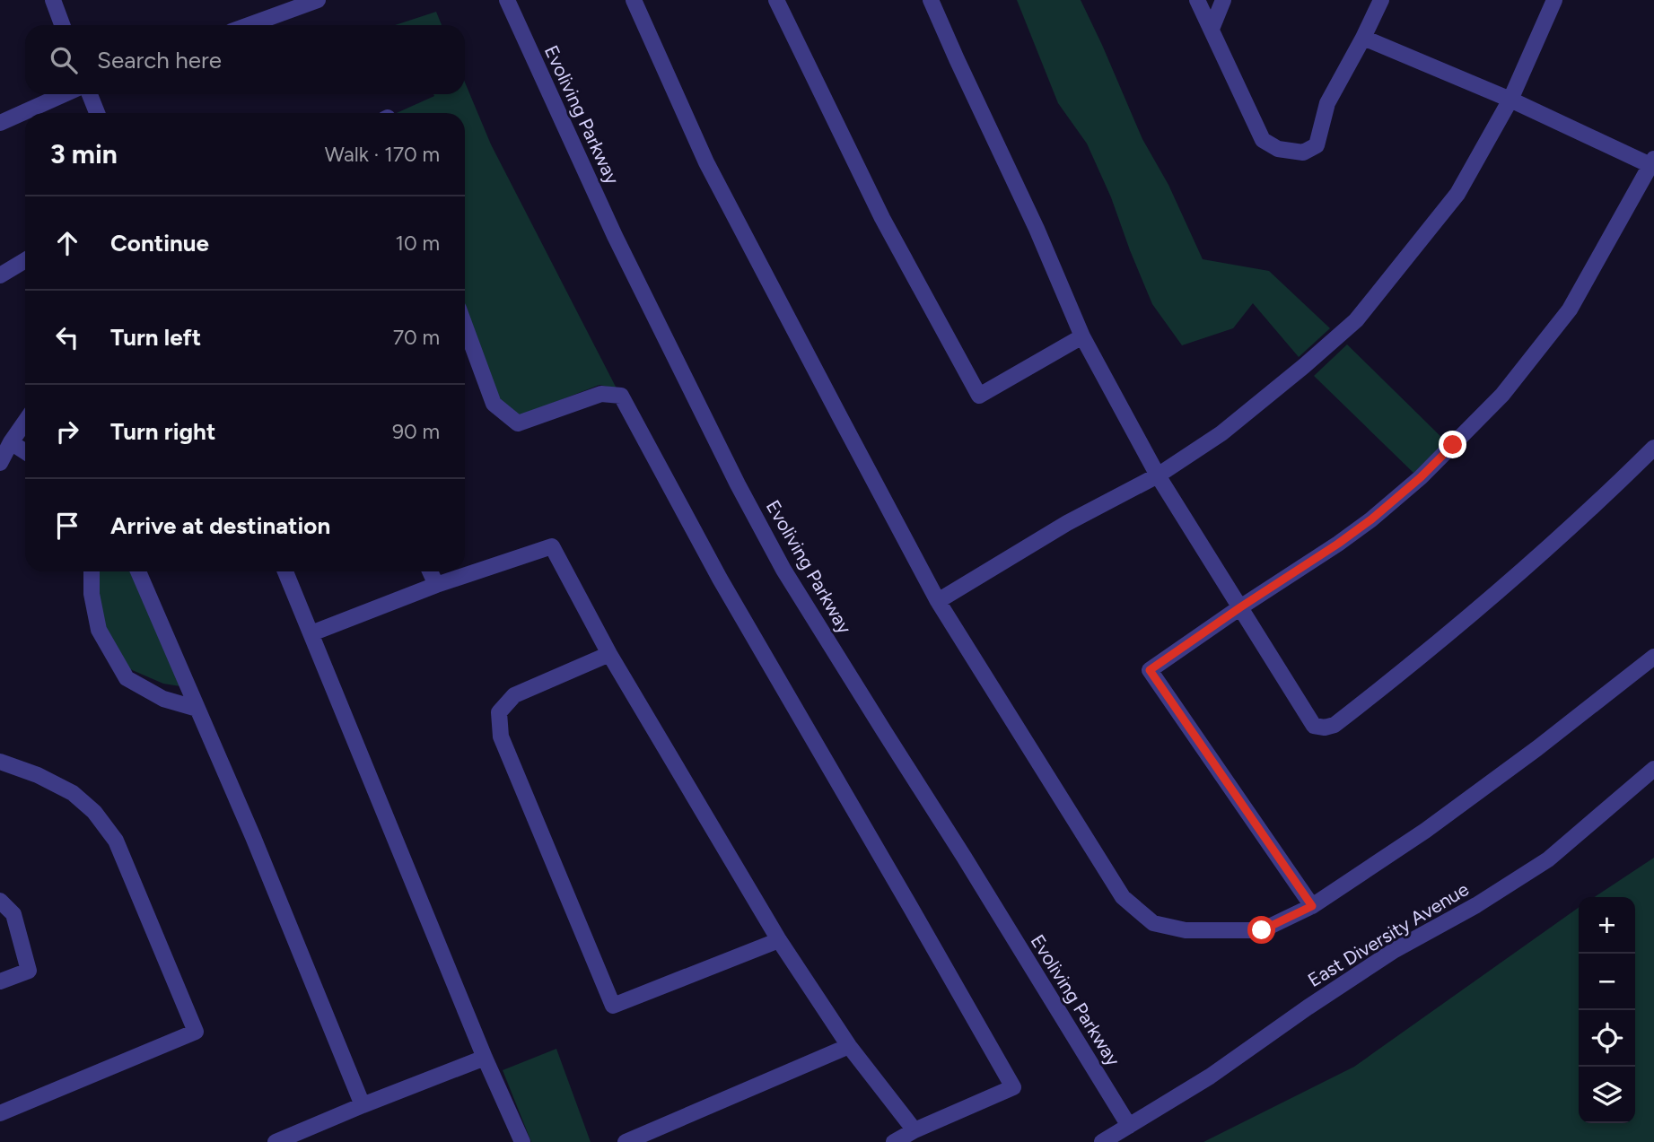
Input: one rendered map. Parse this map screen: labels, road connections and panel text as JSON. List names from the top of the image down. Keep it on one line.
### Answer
{"streets":{"street":["Evoliving Parkway","East Diversity Avenue"]},"crossings":[["Evoliving Parkway","East Diversity Avenue"]],"page":{"search":"Search here","heading":["3 min","Walk · 170 m"],"list":[["Continue","10 m"],["Turn left","70 m"],["Turn right","90 m"],"Arrive at destination"],"map_buttons":["+","−"]}}
